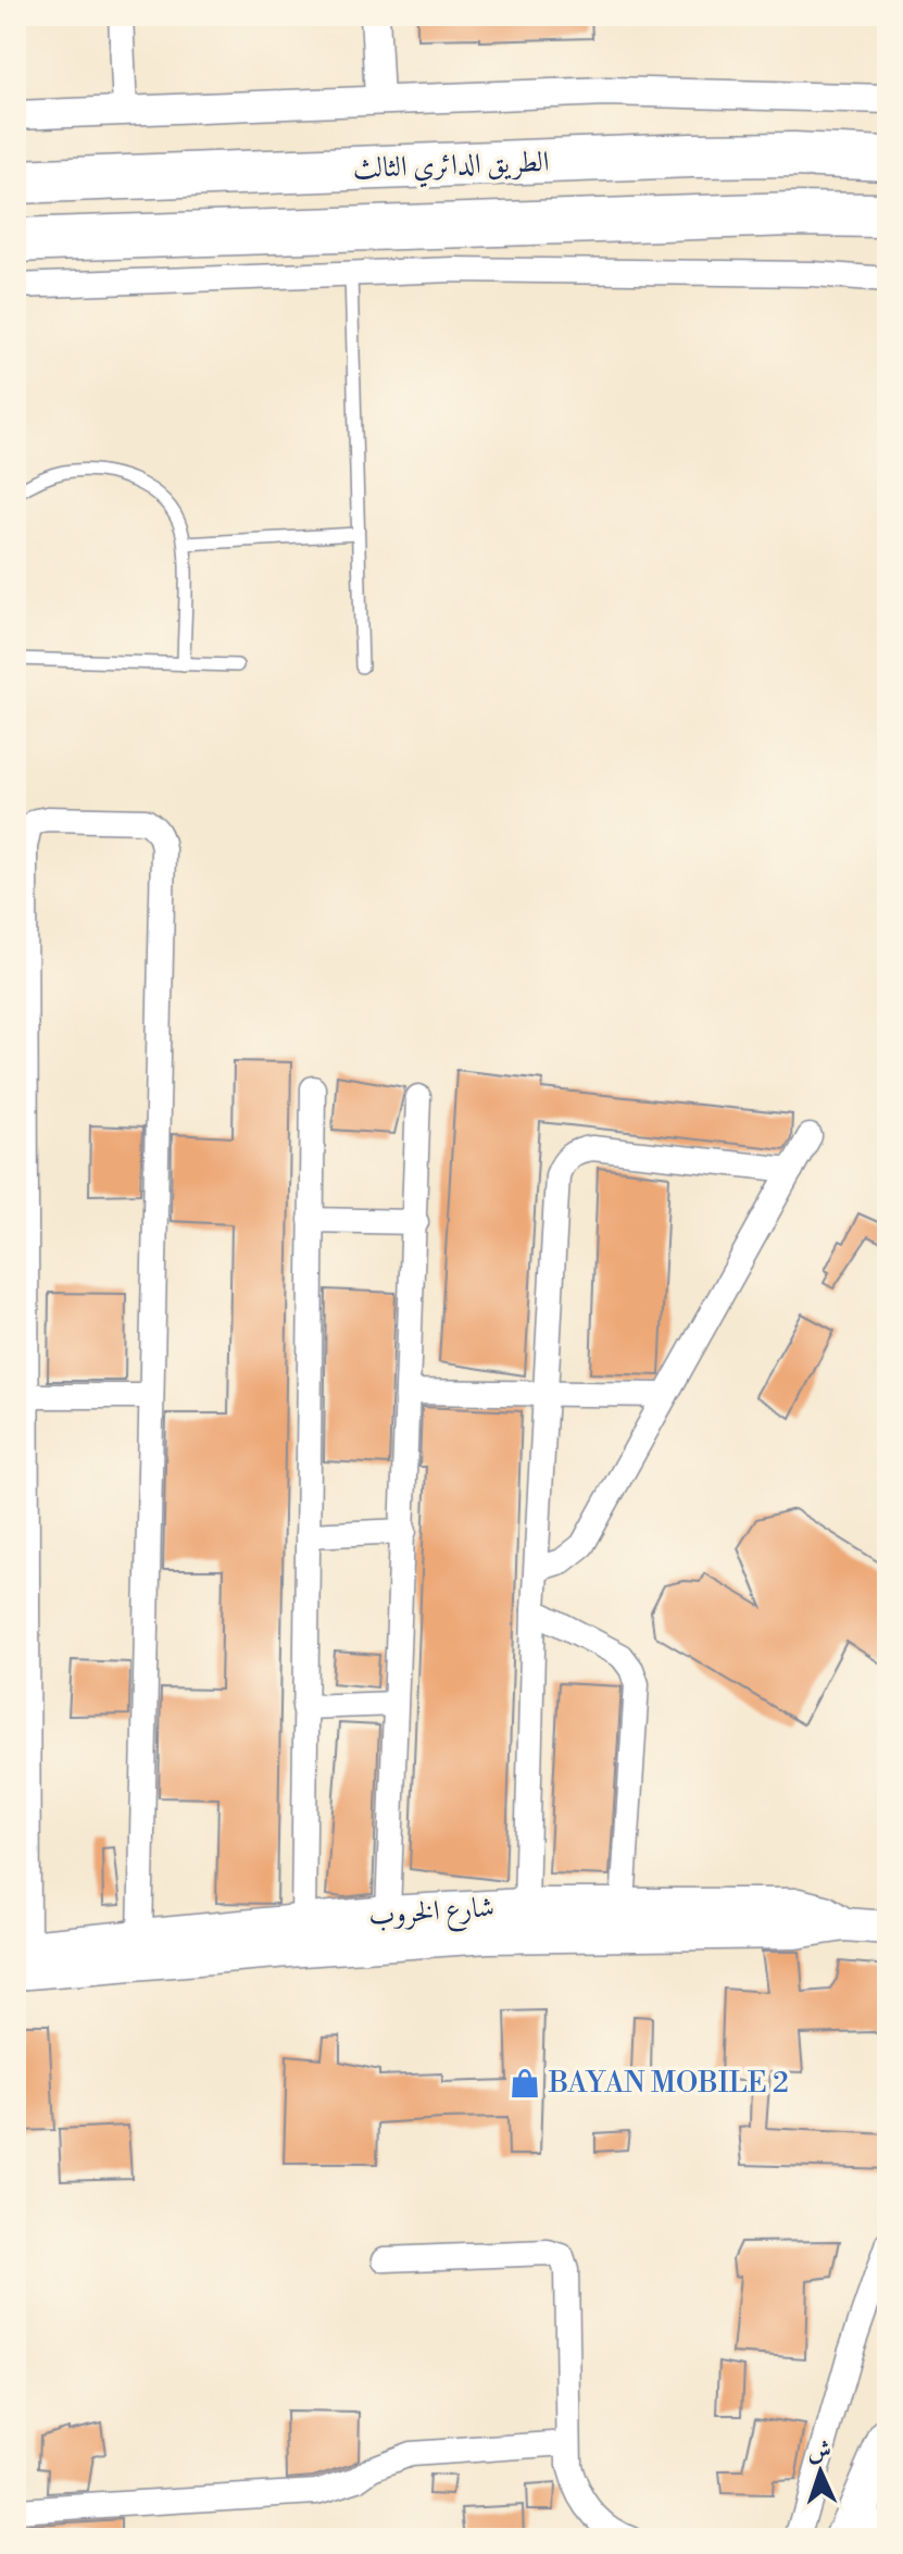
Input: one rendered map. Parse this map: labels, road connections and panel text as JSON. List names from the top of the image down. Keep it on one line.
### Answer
{"streets":{"highway":["الطريق الدائري الثالث"],"main road":["شارع الخروب"]},"places":{"shop":["BAYAN MOBILE 2"]},"north":"top"}
